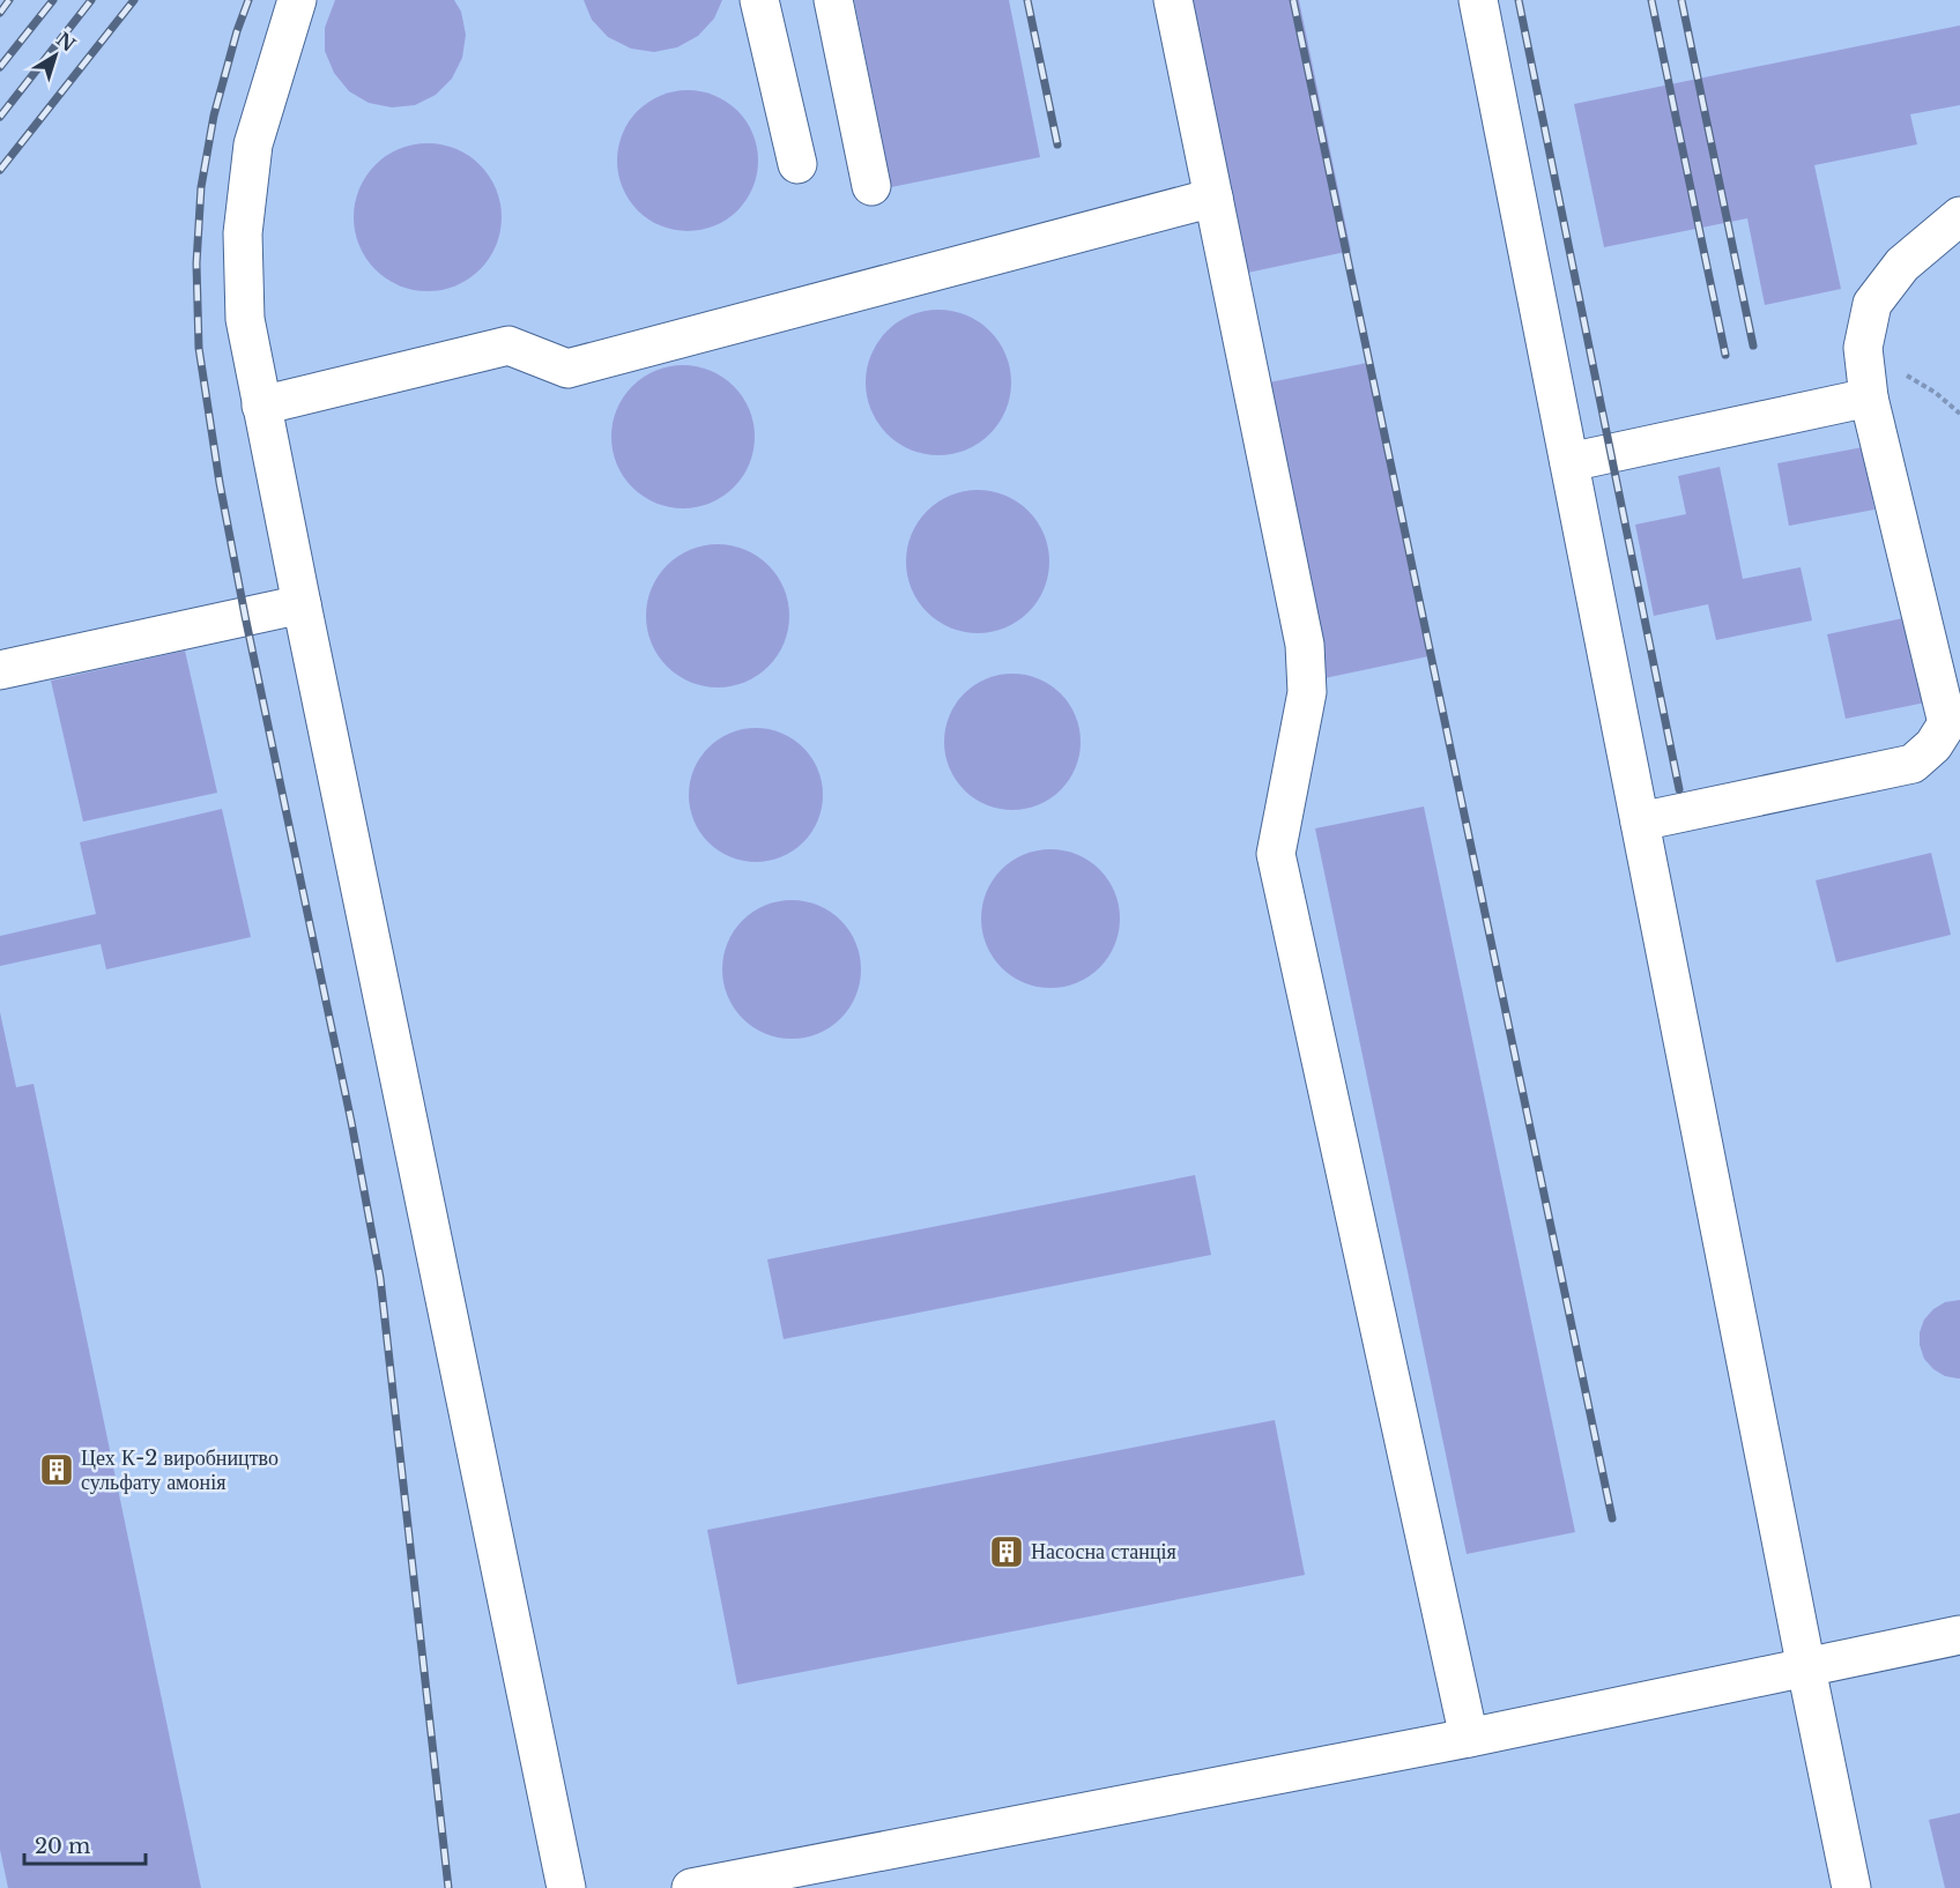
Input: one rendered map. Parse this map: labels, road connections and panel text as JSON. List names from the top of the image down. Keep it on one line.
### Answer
{"places":{"building":["Цех К-2 виробництво сульфату амонія","Насосна станція"]},"scale_bar":"20 m","north":"top right"}
